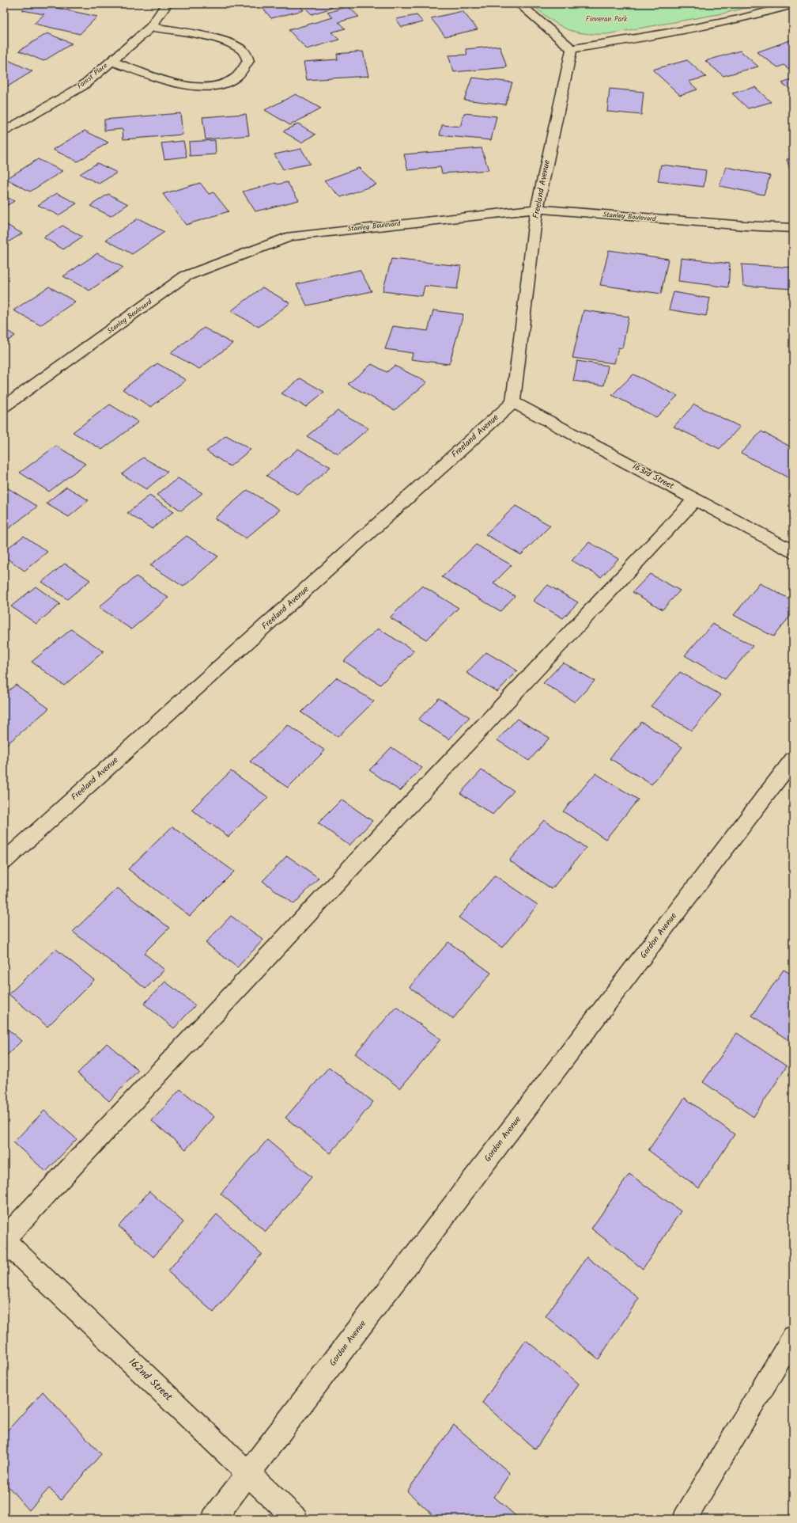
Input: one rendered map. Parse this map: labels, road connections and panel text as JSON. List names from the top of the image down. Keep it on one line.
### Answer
{"streets":{"street":["Forest Place","Freeland Avenue","Stanley Boulevard","163rd Street","Gordon Avenue","162nd Street"]},"crossings":[["Freeland Avenue","Stanley Boulevard"],["Freeland Avenue","163rd Street"],["Gordon Avenue","162nd Street"]],"parks":["Finneran Park"]}
